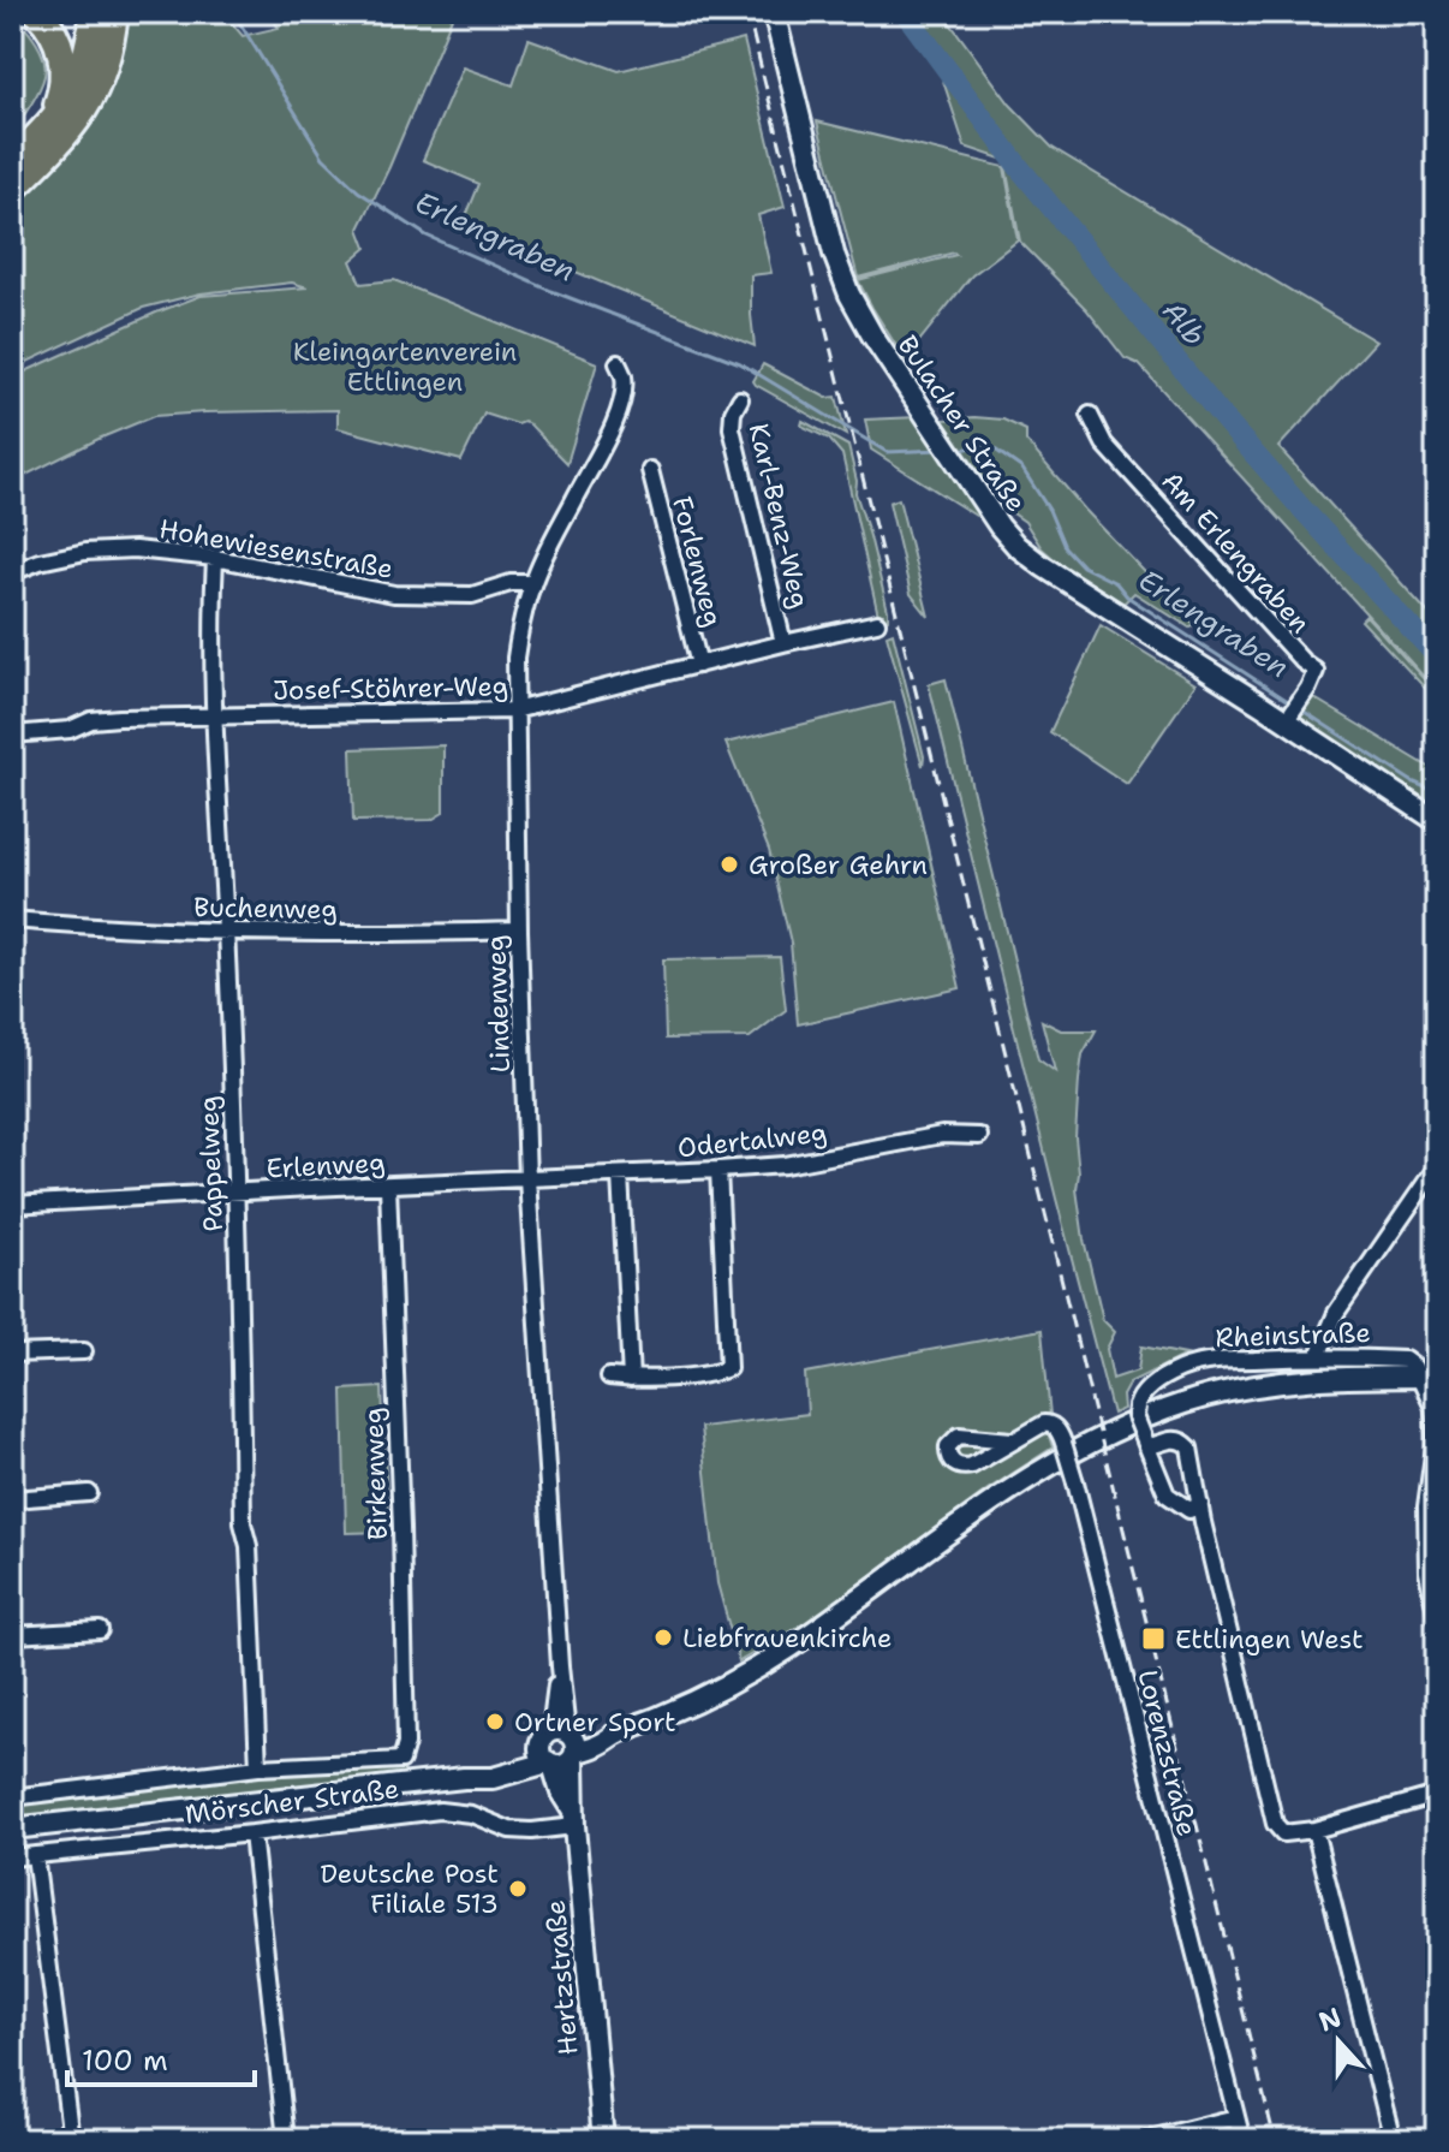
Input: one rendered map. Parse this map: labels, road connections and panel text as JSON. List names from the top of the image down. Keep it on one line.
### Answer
{"streets":{"main road":["Bulacher Straße","Rheinstraße","Mörscher Straße","Hertzstraße"],"street":["Karl-Benz-Weg","Hohewiesenstraße","Am Erlengraben","Forlenweg","Josef-Stöhrer-Weg","Buchenweg","Lindenweg","Odertalweg","Pappelweg","Erlenweg","Birkenweg","Lorenzstraße"]},"crossings":[["Bulacher Straße","Am Erlengraben"],["Karl-Benz-Weg","Josef-Stöhrer-Weg"],["Hohewiesenstraße","Lindenweg"],["Hohewiesenstraße","Pappelweg"],["Forlenweg","Josef-Stöhrer-Weg"],["Josef-Stöhrer-Weg","Lindenweg"],["Josef-Stöhrer-Weg","Pappelweg"],["Buchenweg","Lindenweg"],["Buchenweg","Pappelweg"],["Lindenweg","Odertalweg"],["Lindenweg","Erlenweg"],["Lindenweg","Mörscher Straße"],["Lindenweg","Hertzstraße"],["Odertalweg","Erlenweg"],["Pappelweg","Erlenweg"],["Pappelweg","Mörscher Straße"],["Erlenweg","Birkenweg"],["Rheinstraße","Mörscher Straße"],["Birkenweg","Mörscher Straße"],["Mörscher Straße","Hertzstraße"]],"water":["Erlengraben","Alb"],"parks":["Kleingartenverein Ettlingen"],"places":{"other":["Großer Gehrn","Liebfrauenkirche","Ortner Sport","Deutsche Post Filiale 513"],"transit":["Ettlingen West"]},"scale_bar":"100 m","north":"top"}
